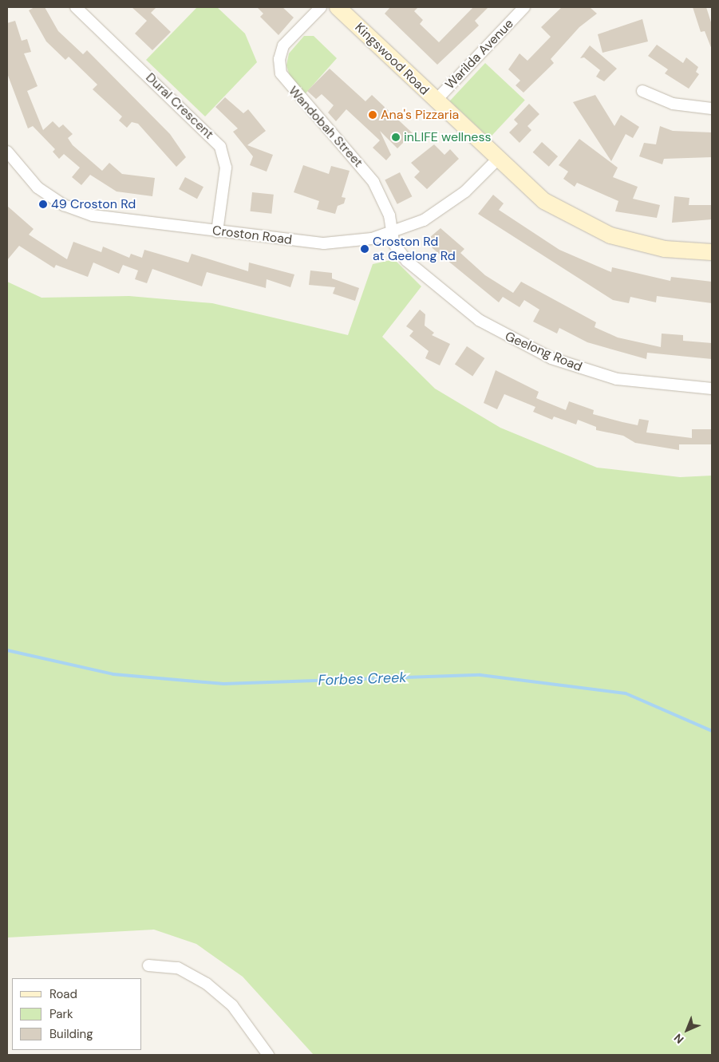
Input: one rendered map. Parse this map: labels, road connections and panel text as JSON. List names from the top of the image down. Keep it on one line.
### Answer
{"streets":{"street":["Warilda Avenue","Kingswood Road","Dural Crescent","Wandobah Street","Croston Road","Geelong Road"]},"crossings":[["Warilda Avenue","Kingswood Road"],["Kingswood Road","Croston Road"],["Dural Crescent","Croston Road"],["Wandobah Street","Croston Road"],["Wandobah Street","Geelong Road"],["Croston Road","Geelong Road"]],"water":["Forbes Creek"],"places":["Ana's Pizzaria","inLIFE wellness","49 Croston Rd","Croston Rd at Geelong Rd"],"legend":["Road","Park","Building"],"north":"bottom left"}
